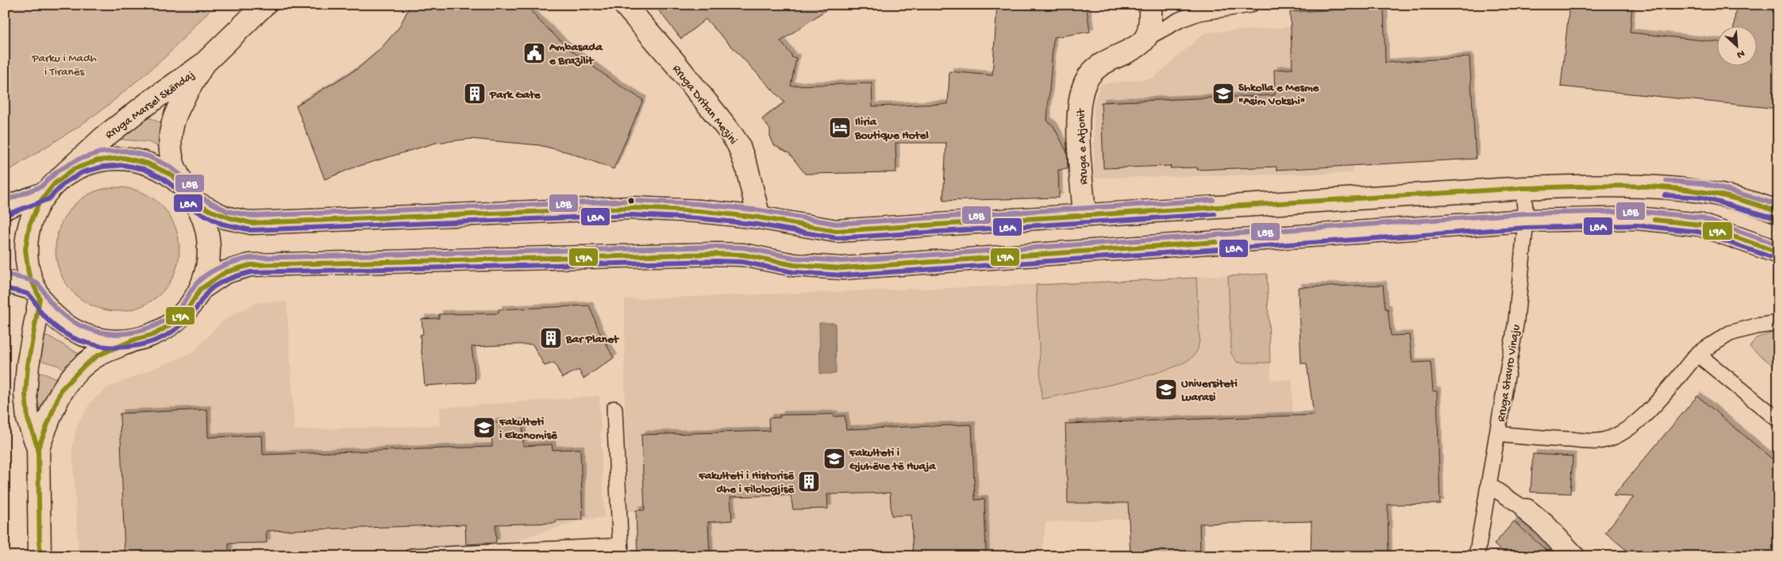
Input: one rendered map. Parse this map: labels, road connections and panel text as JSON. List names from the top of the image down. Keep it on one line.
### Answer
{"streets":{"main road":["Rruga Marsel Skëndaj","Rruga Dritan Mezini","Rruga e Atjonit"],"lane":["Rruga Stavro Vinaju"]},"parks":["Parku i Madh i Tiranës"],"places":{"public building":["Ambasada e Brazilit"],"building":["Park Gate","Bar Planet","Fakulteti i Historisë dhe i Filologjisë"],"school or university":["Shkolla e Mesme \"Asim Vokshi\"","Universiteti Luarasi","Fakulteti i Ekonomisë","Fakulteti i Gjuhëve të Huaja"],"hotel":["Iliria Boutique Hotel"]},"lines":["transit line L8B","transit line L9A","transit line L8A"],"north":"bottom right"}
